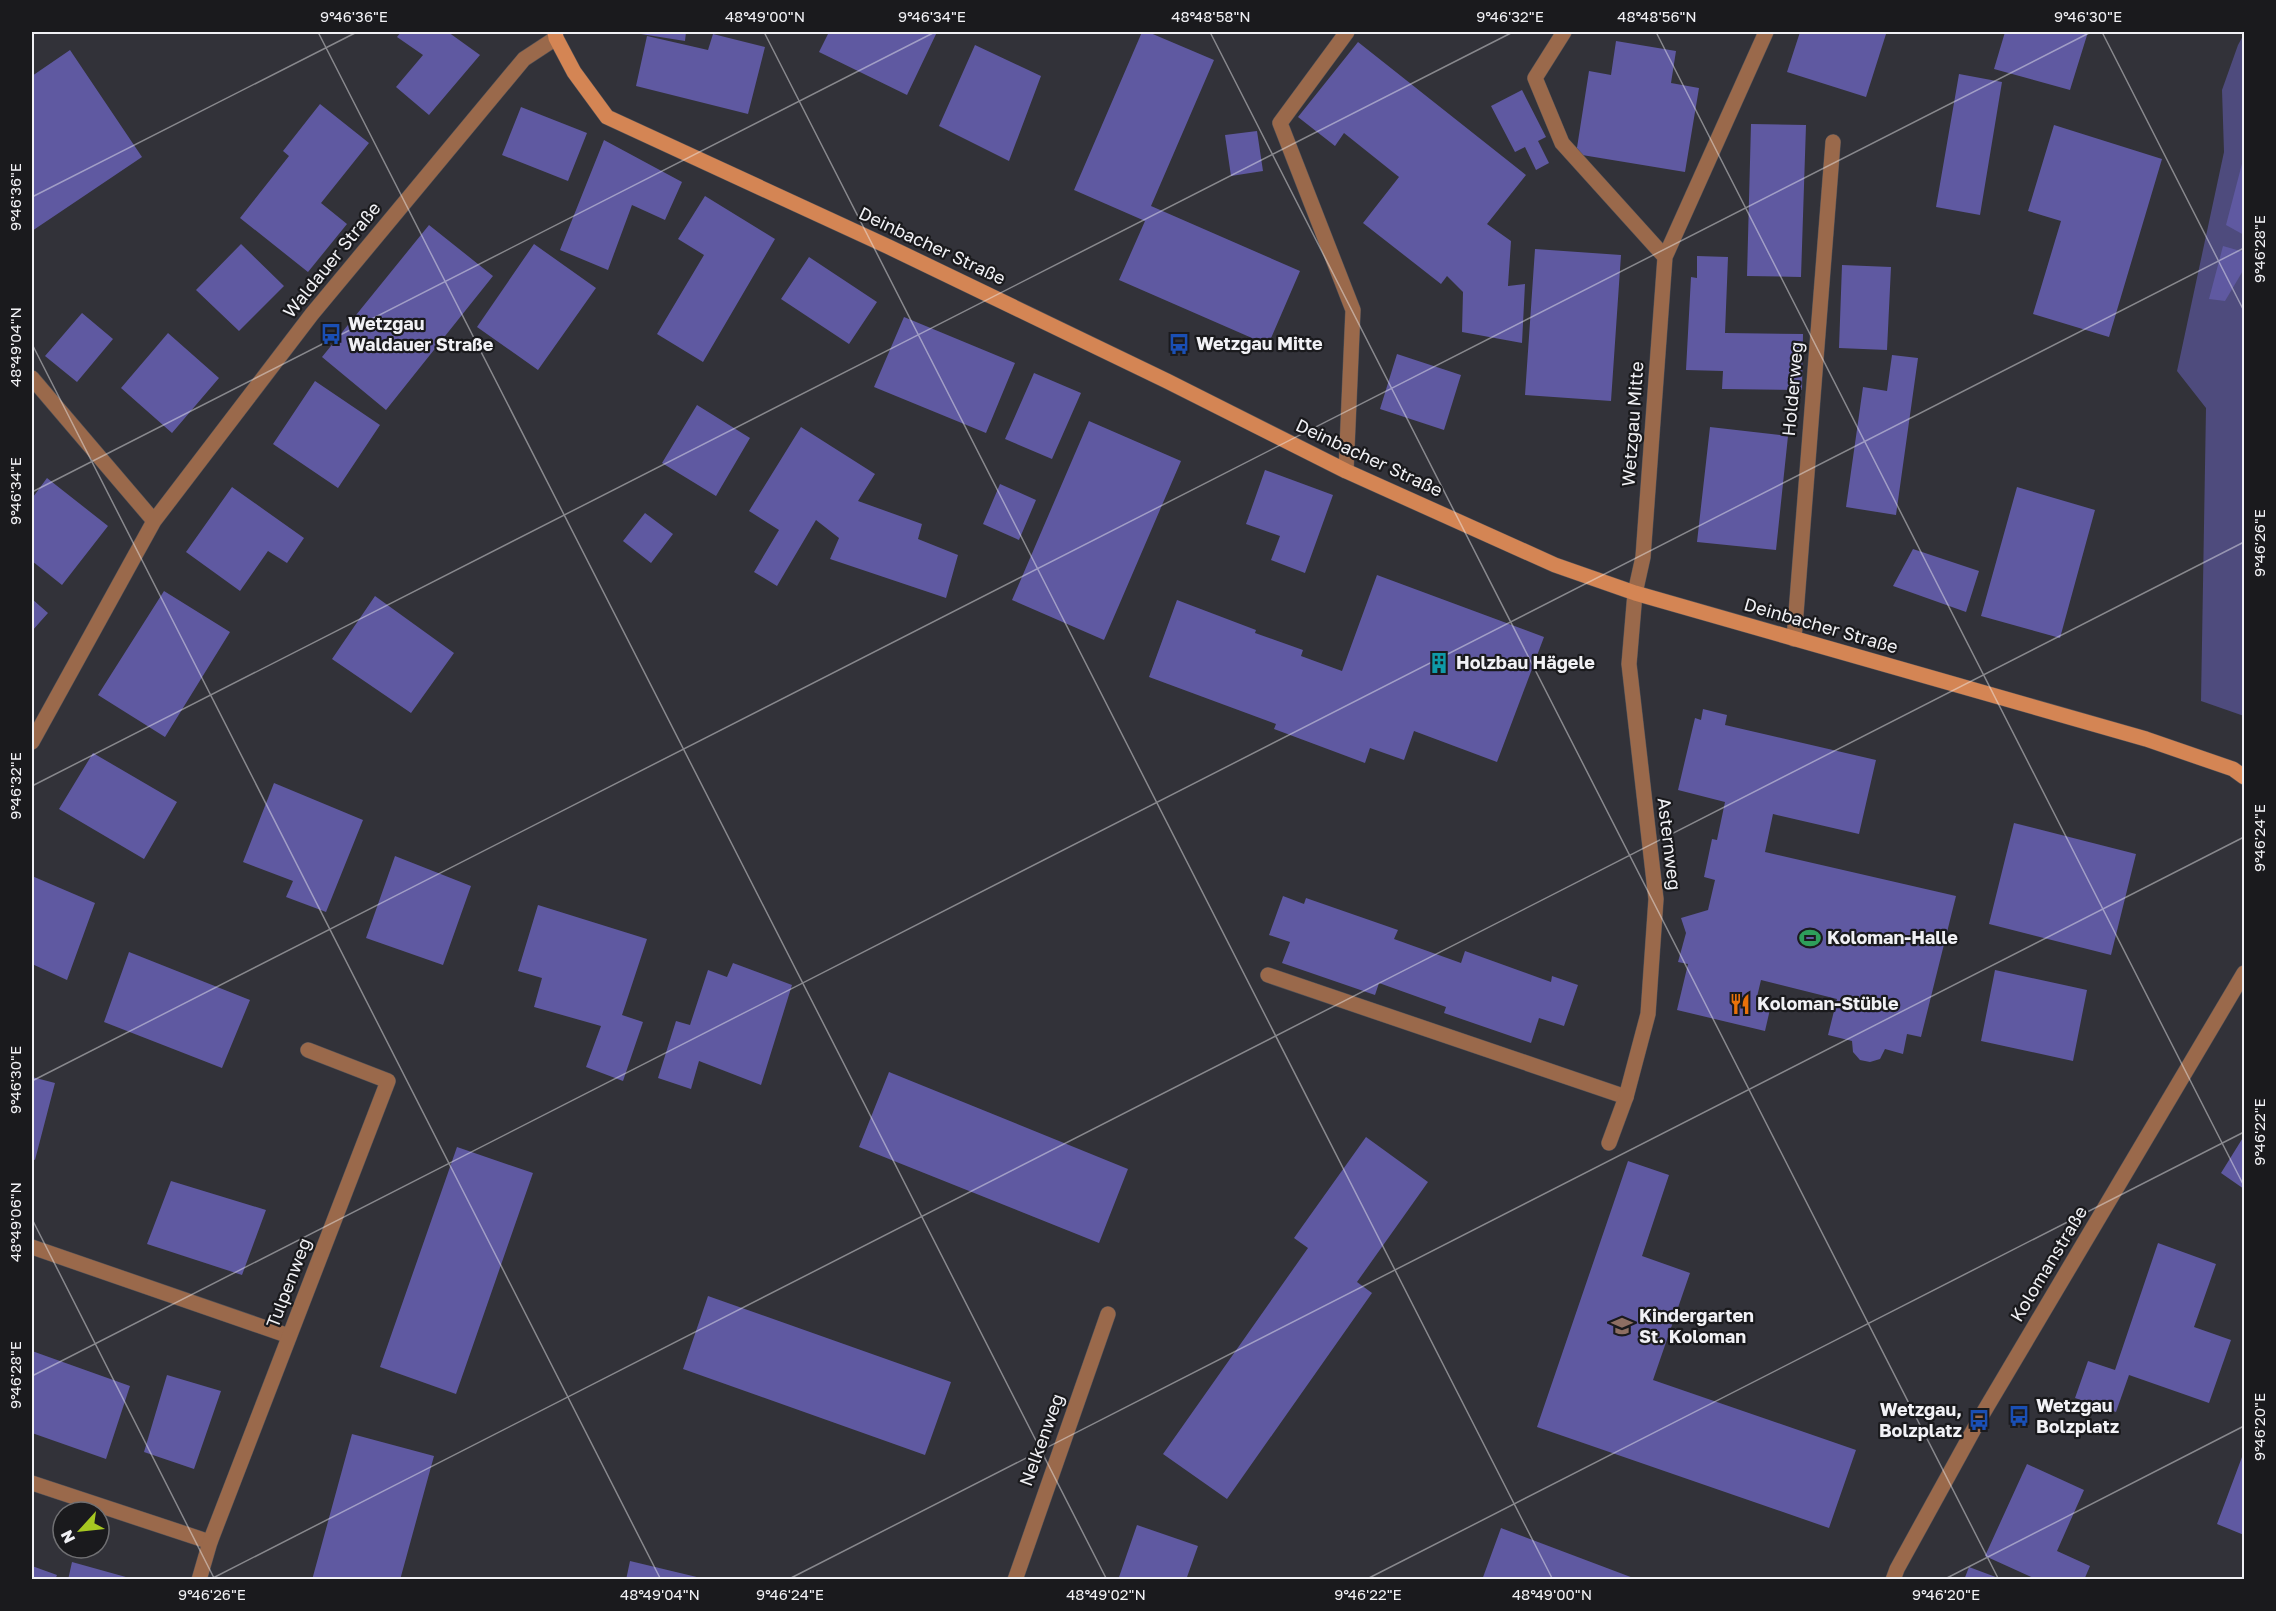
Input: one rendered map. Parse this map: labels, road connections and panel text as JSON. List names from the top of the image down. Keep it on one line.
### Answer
{"streets":{"street":["Deinbacher Straße","Waldauer Straße","Holderweg","Wetzgau Mitte","Asternweg","Kolomanstraße","Tulpenweg","Nelkenweg"]},"crossings":[["Deinbacher Straße","Waldauer Straße"],["Deinbacher Straße","Holderweg"],["Deinbacher Straße","Wetzgau Mitte"],["Deinbacher Straße","Asternweg"],["Wetzgau Mitte","Asternweg"]],"places":{"bus stop":["Wetzgau Waldauer Straße","Wetzgau Mitte","Wetzgau Bolzplatz","Wetzgau, Bolzplatz"],"building":["Holzbau Hägele"],"sports":["Koloman-Halle"],"restaurant":["Koloman-Stüble"],"school or university":["Kindergarten St. Koloman"]},"north":"bottom left","coordinates":["9°46'36\"E","48°49'00\"N","9°46'34\"E","48°48'58\"N","9°46'32\"E","48°48'56\"N","9°46'30\"E","9°46'28\"E","48°49'04\"N","9°46'26\"E","9°46'24\"E","9°46'22\"E","48°49'06\"N","9°46'20\"E","48°49'02\"N"]}
